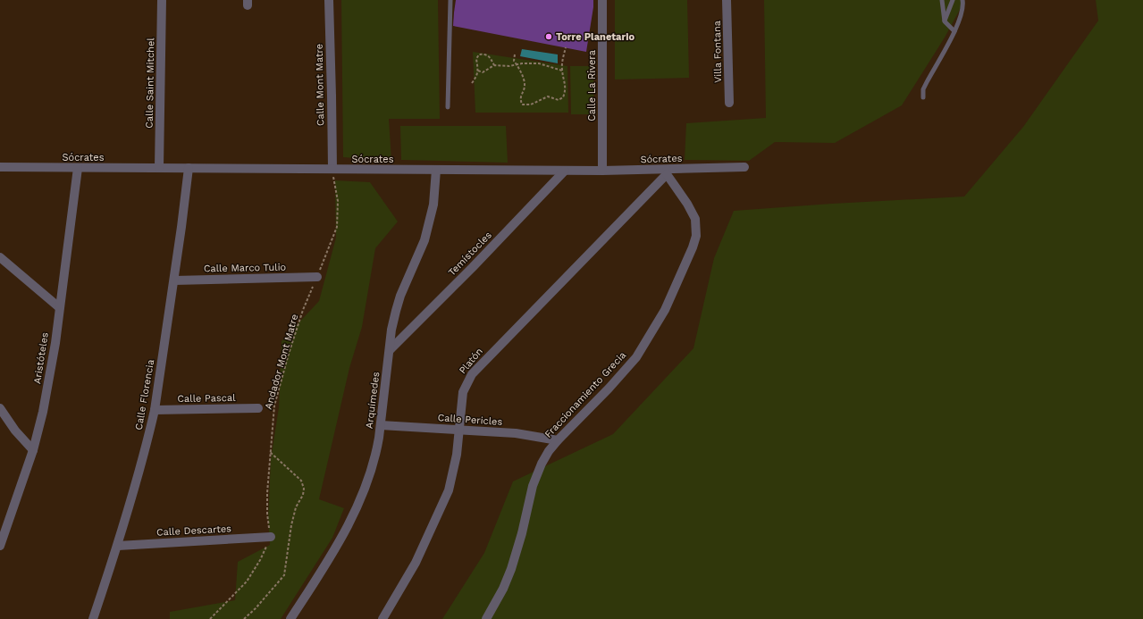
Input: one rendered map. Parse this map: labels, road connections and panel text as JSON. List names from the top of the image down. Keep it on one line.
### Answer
{"streets":{"street":["Villa Fontana","Calle Saint Mitchel","Calle Mont Matre","Calle La Rivera","Sócrates","Temístocles","Calle Marco Tulio","Aristóteles","Platón","Calle Florencia","Fraccionamiento Grecia","Calle Pascal","Arquímedes","Calle Pericles","Calle Descartes"],"path":["Andador Mont Matre"]},"crossings":[["Calle Saint Mitchel","Sócrates"],["Calle Mont Matre","Sócrates"],["Calle Mont Matre","Andador Mont Matre"],["Calle La Rivera","Sócrates"],["Sócrates","Temístocles"],["Sócrates","Aristóteles"],["Sócrates","Platón"],["Sócrates","Andador Mont Matre"],["Sócrates","Calle Florencia"],["Sócrates","Fraccionamiento Grecia"],["Sócrates","Arquímedes"],["Temístocles","Arquímedes"],["Calle Marco Tulio","Andador Mont Matre"],["Calle Marco Tulio","Calle Florencia"],["Platón","Fraccionamiento Grecia"],["Platón","Calle Pericles"],["Calle Florencia","Calle Pascal"],["Calle Florencia","Calle Descartes"],["Fraccionamiento Grecia","Calle Pericles"],["Arquímedes","Calle Pericles"]],"places":["Torre Planetario"]}
